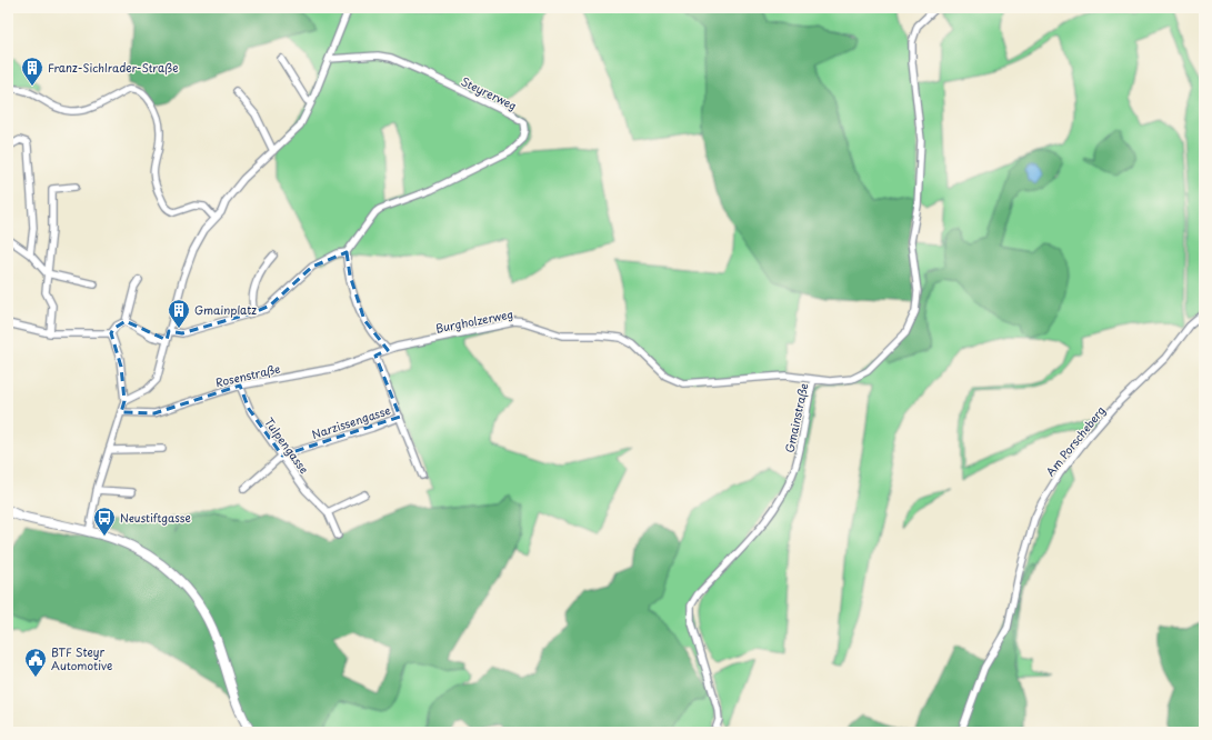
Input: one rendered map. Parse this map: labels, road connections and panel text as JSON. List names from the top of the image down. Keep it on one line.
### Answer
{"streets":{"street":["Steyrerweg","Burgholzerweg","Rosenstraße","Gmainstraße","Narzissengasse","Am Porscheberg","Tulpengasse"]},"crossings":[["Burgholzerweg","Rosenstraße"],["Burgholzerweg","Gmainstraße"],["Rosenstraße","Tulpengasse"],["Narzissengasse","Tulpengasse"]],"places":{"building":["Franz-Sichlrader-Straße","Gmainplatz"],"bus stop":["Neustiftgasse"],"public building":["BTF Steyr Automotive"]}}
